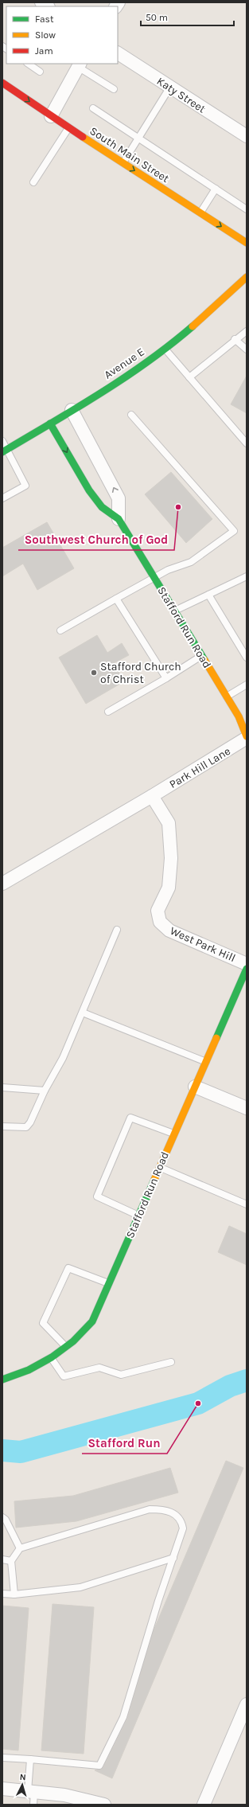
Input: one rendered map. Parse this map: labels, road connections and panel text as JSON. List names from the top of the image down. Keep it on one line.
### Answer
{"streets":{"main road":["South Main Street","Avenue E","Stafford Run Road"],"street":["Katy Street","Park Hill Lane","West Park Hill"]},"crossings":[["Avenue E","Stafford Run Road"],["Stafford Run Road","Park Hill Lane"],["Park Hill Lane","West Park Hill"]],"one_way":["South Main Street"],"places":["Southwest Church of God","Stafford Church of Christ","Stafford Run"],"legend":["Fast","Slow","Jam"],"scale_bar":"50 m","north":"top"}
